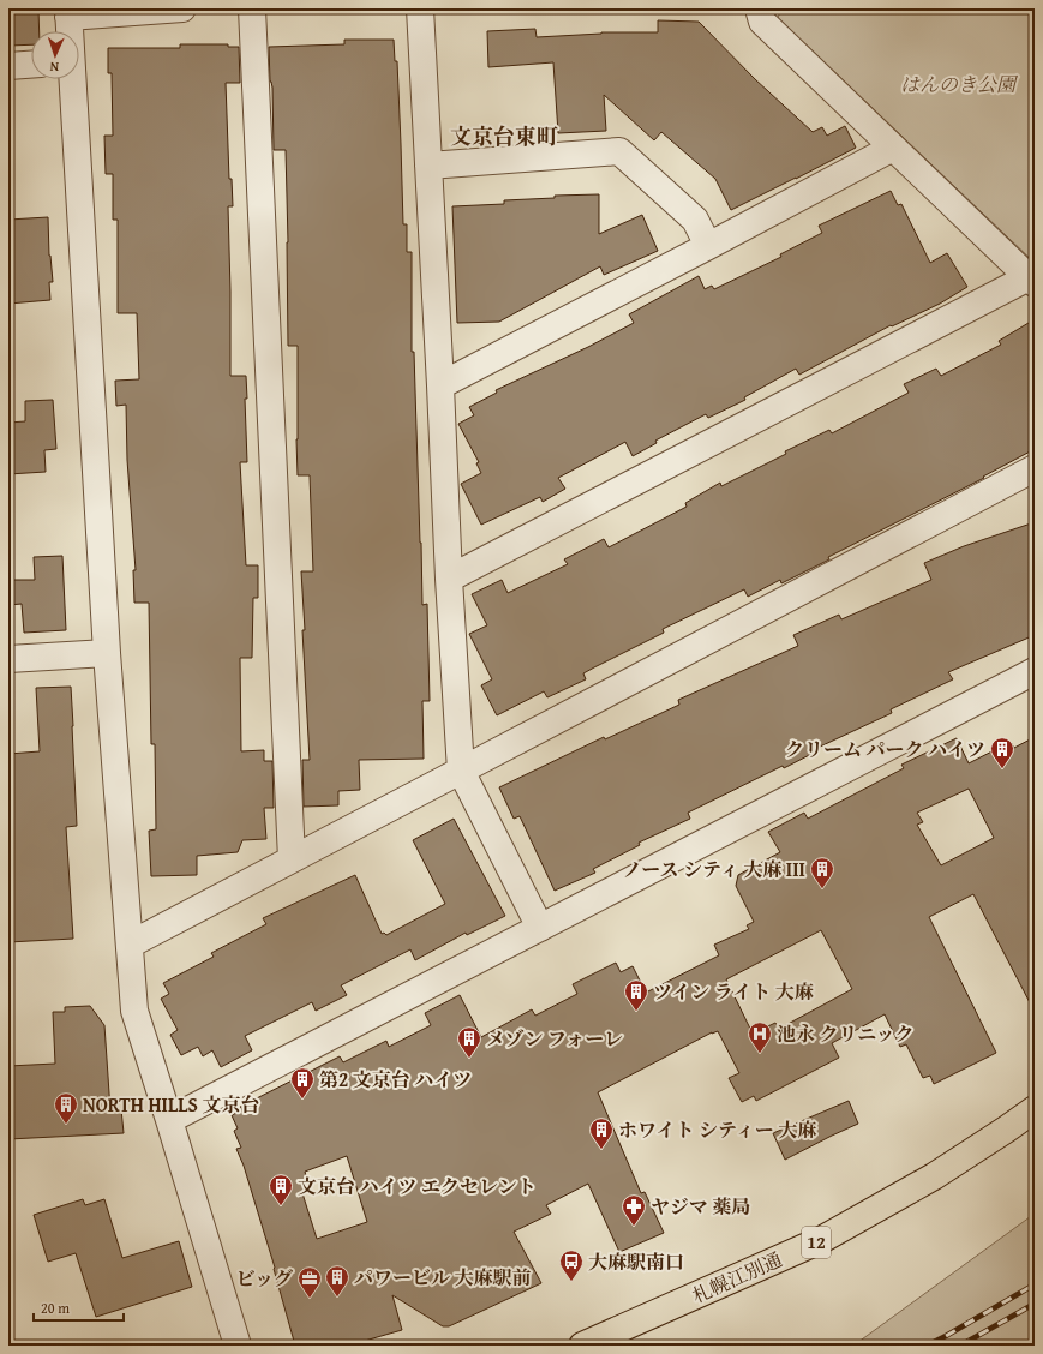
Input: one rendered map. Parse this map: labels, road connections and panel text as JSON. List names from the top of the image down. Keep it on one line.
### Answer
{"streets":{"highway":["12","札幌江別通"]},"districts":["文京台東町"],"parks":["はんのき公園"],"places":{"building":["クリーム パーク ハイツ","ノース シティ 大麻 III","ツイン ライト 大麻","メゾン フォーレ","第2 文京台 ハイツ","NORTH HILLS 文京台","ホワイト シティー 大麻","文京台 ハイツ エクセレント","パワービル 大麻駅前"],"hospital":["池永 クリニック"],"pharmacy":["ヤジマ 薬局"],"bus stop":["大麻駅南口"],"office":["ビッグ"]},"scale_bar":"20 m","north":"bottom"}
